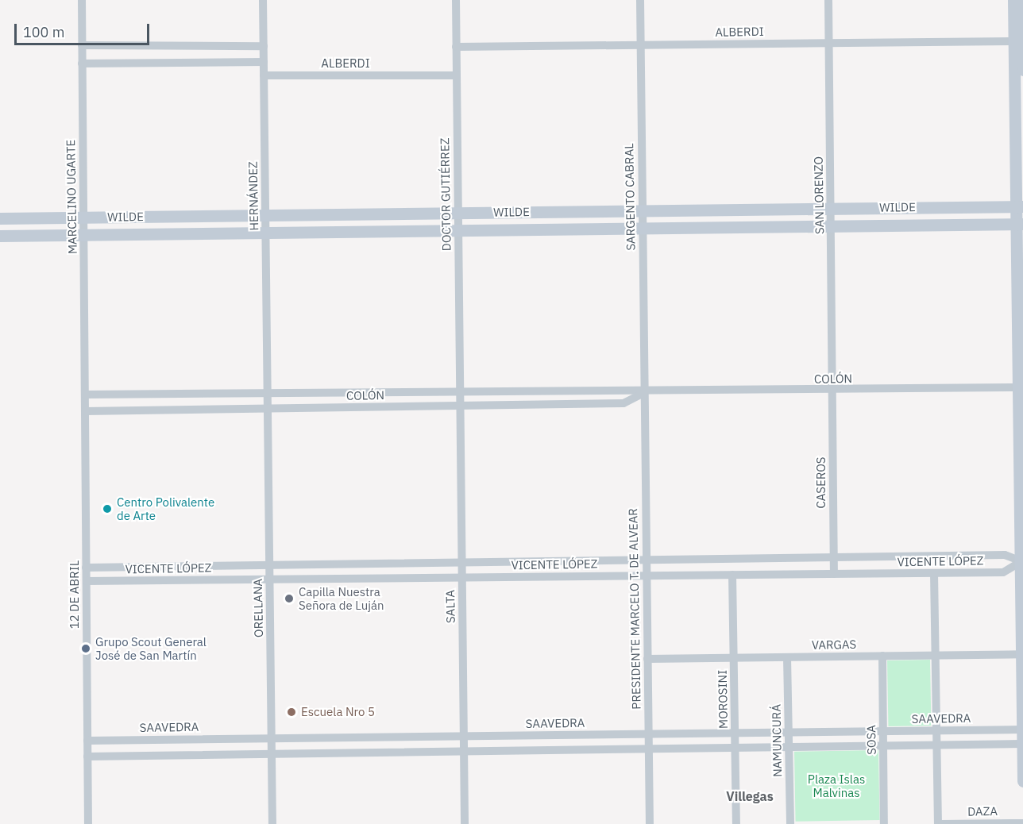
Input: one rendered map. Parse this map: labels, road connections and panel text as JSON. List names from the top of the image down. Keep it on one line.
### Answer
{"streets":{"street":["ALBERDI","DOCTOR GUTIÉRREZ","SAN LORENZO","HERNÁNDEZ","MARCELINO UGARTE","SARGENTO CABRAL","WILDE","COLÓN","CASEROS","VICENTE LÓPEZ","12 DE ABRIL","SALTA","ORELLANA","PRESIDENTE MARCELO T. DE ALVEAR","VARGAS","MOROSINI","SAAVEDRA","SOSA","NAMUNCURÁ","DAZA"]},"crossings":[["ALBERDI","DOCTOR GUTIÉRREZ"],["ALBERDI","SAN LORENZO"],["ALBERDI","HERNÁNDEZ"],["ALBERDI","SARGENTO CABRAL"],["DOCTOR GUTIÉRREZ","WILDE"],["DOCTOR GUTIÉRREZ","COLÓN"],["DOCTOR GUTIÉRREZ","SALTA"],["SAN LORENZO","WILDE"],["SAN LORENZO","COLÓN"],["SAN LORENZO","CASEROS"],["HERNÁNDEZ","WILDE"],["HERNÁNDEZ","COLÓN"],["HERNÁNDEZ","ORELLANA"],["MARCELINO UGARTE","WILDE"],["MARCELINO UGARTE","COLÓN"],["MARCELINO UGARTE","12 DE ABRIL"],["SARGENTO CABRAL","WILDE"],["SARGENTO CABRAL","COLÓN"],["SARGENTO CABRAL","PRESIDENTE MARCELO T. DE ALVEAR"],["COLÓN","CASEROS"],["COLÓN","12 DE ABRIL"],["COLÓN","SALTA"],["COLÓN","ORELLANA"],["COLÓN","PRESIDENTE MARCELO T. DE ALVEAR"],["CASEROS","VICENTE LÓPEZ"],["VICENTE LÓPEZ","12 DE ABRIL"],["VICENTE LÓPEZ","SALTA"],["VICENTE LÓPEZ","ORELLANA"],["VICENTE LÓPEZ","PRESIDENTE MARCELO T. DE ALVEAR"],["VICENTE LÓPEZ","MOROSINI"],["12 DE ABRIL","SAAVEDRA"],["SALTA","SAAVEDRA"],["ORELLANA","SAAVEDRA"],["PRESIDENTE MARCELO T. DE ALVEAR","VARGAS"],["PRESIDENTE MARCELO T. DE ALVEAR","SAAVEDRA"],["VARGAS","MOROSINI"],["VARGAS","SOSA"],["VARGAS","NAMUNCURÁ"],["MOROSINI","SAAVEDRA"],["SAAVEDRA","SOSA"],["SAAVEDRA","NAMUNCURÁ"]],"districts":["Villegas"],"parks":["Plaza Islas Malvinas"],"places":["Centro Polivalente de Arte","Capilla Nuestra Señora de Luján","Grupo Scout General José de San Martín","Escuela Nro 5"],"scale_bar":"100 m"}
